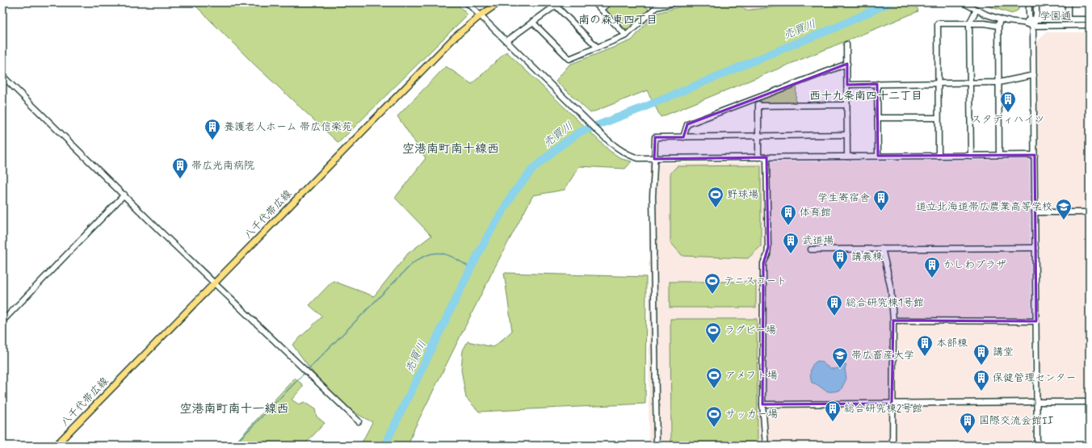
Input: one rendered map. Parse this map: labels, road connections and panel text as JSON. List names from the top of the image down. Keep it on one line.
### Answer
{"streets":{"main road":["八千代帯広線"],"street":["学園通"]},"districts":["南の森東四丁目","西十九条南四十二丁目","空港南町南十線西","空港南町南十一線西"],"water":["売買川"],"places":{"building":["スタディハイツ","養護老人ホーム 帯広信楽苑","帯広光南病院","学生寄宿舎","体育館","武道場","講義棟","かしわプラザ","総合研究棟1号館","本部棟","講堂","保健管理センター","総合研究棟2号館","国際交流会館II"],"sports":["野球場","テニスコート","ラグビー場","アメフト場","サッカー場"],"school or university":["道立北海道帯広農業高等学校","帯広畜産大学"]}}
